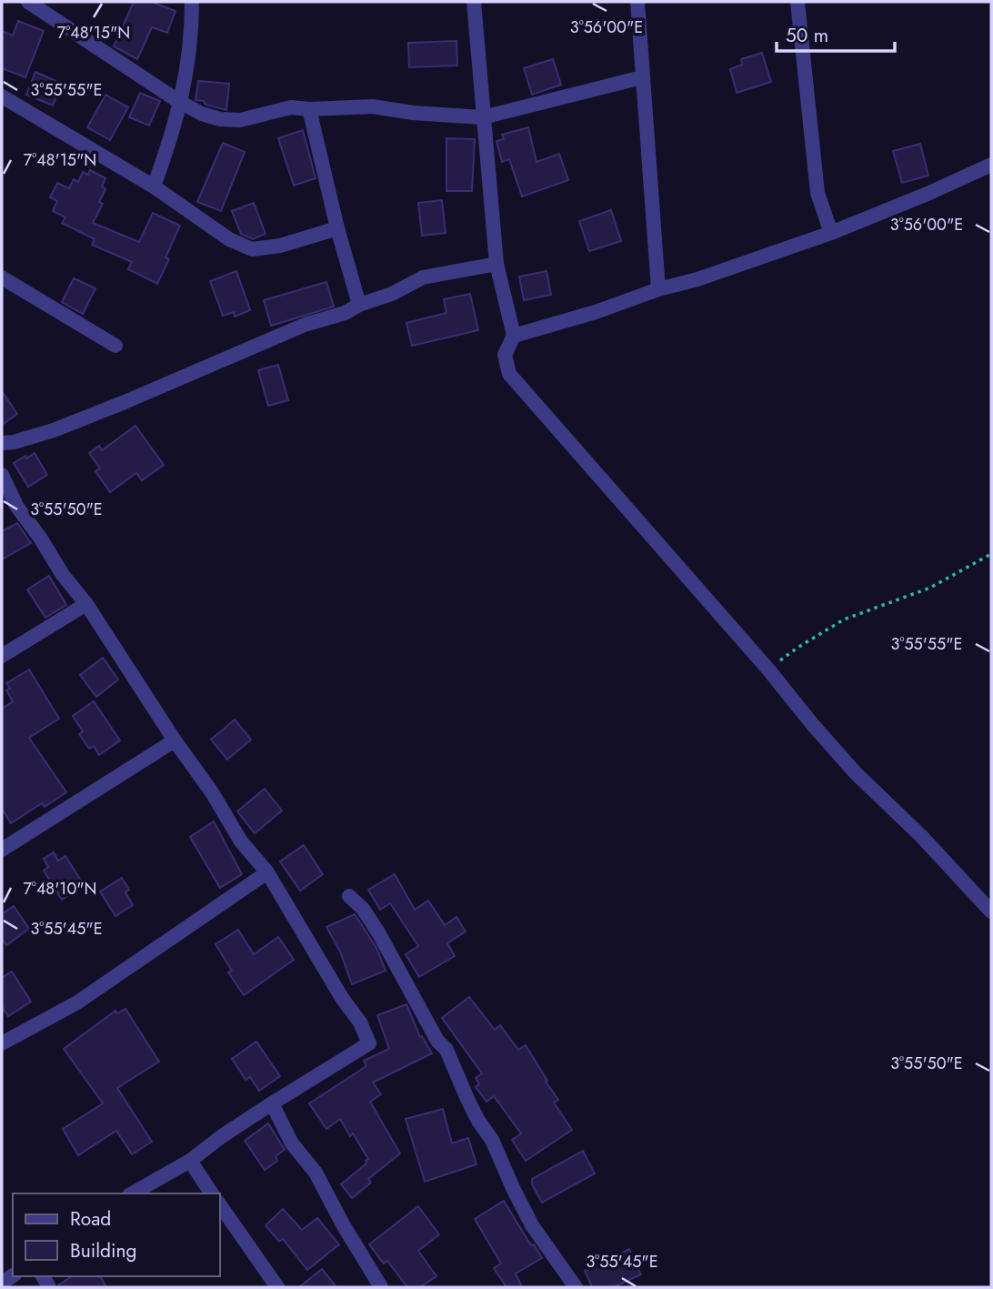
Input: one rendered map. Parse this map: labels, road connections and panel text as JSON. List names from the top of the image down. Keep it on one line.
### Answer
{"legend":["Road","Building"],"scale_bar":"50 m","coordinates":["3°56'00\"E","7°48'15\"N","3°55'55\"E","3°55'50\"E","7°48'10\"N","3°55'45\"E"]}
